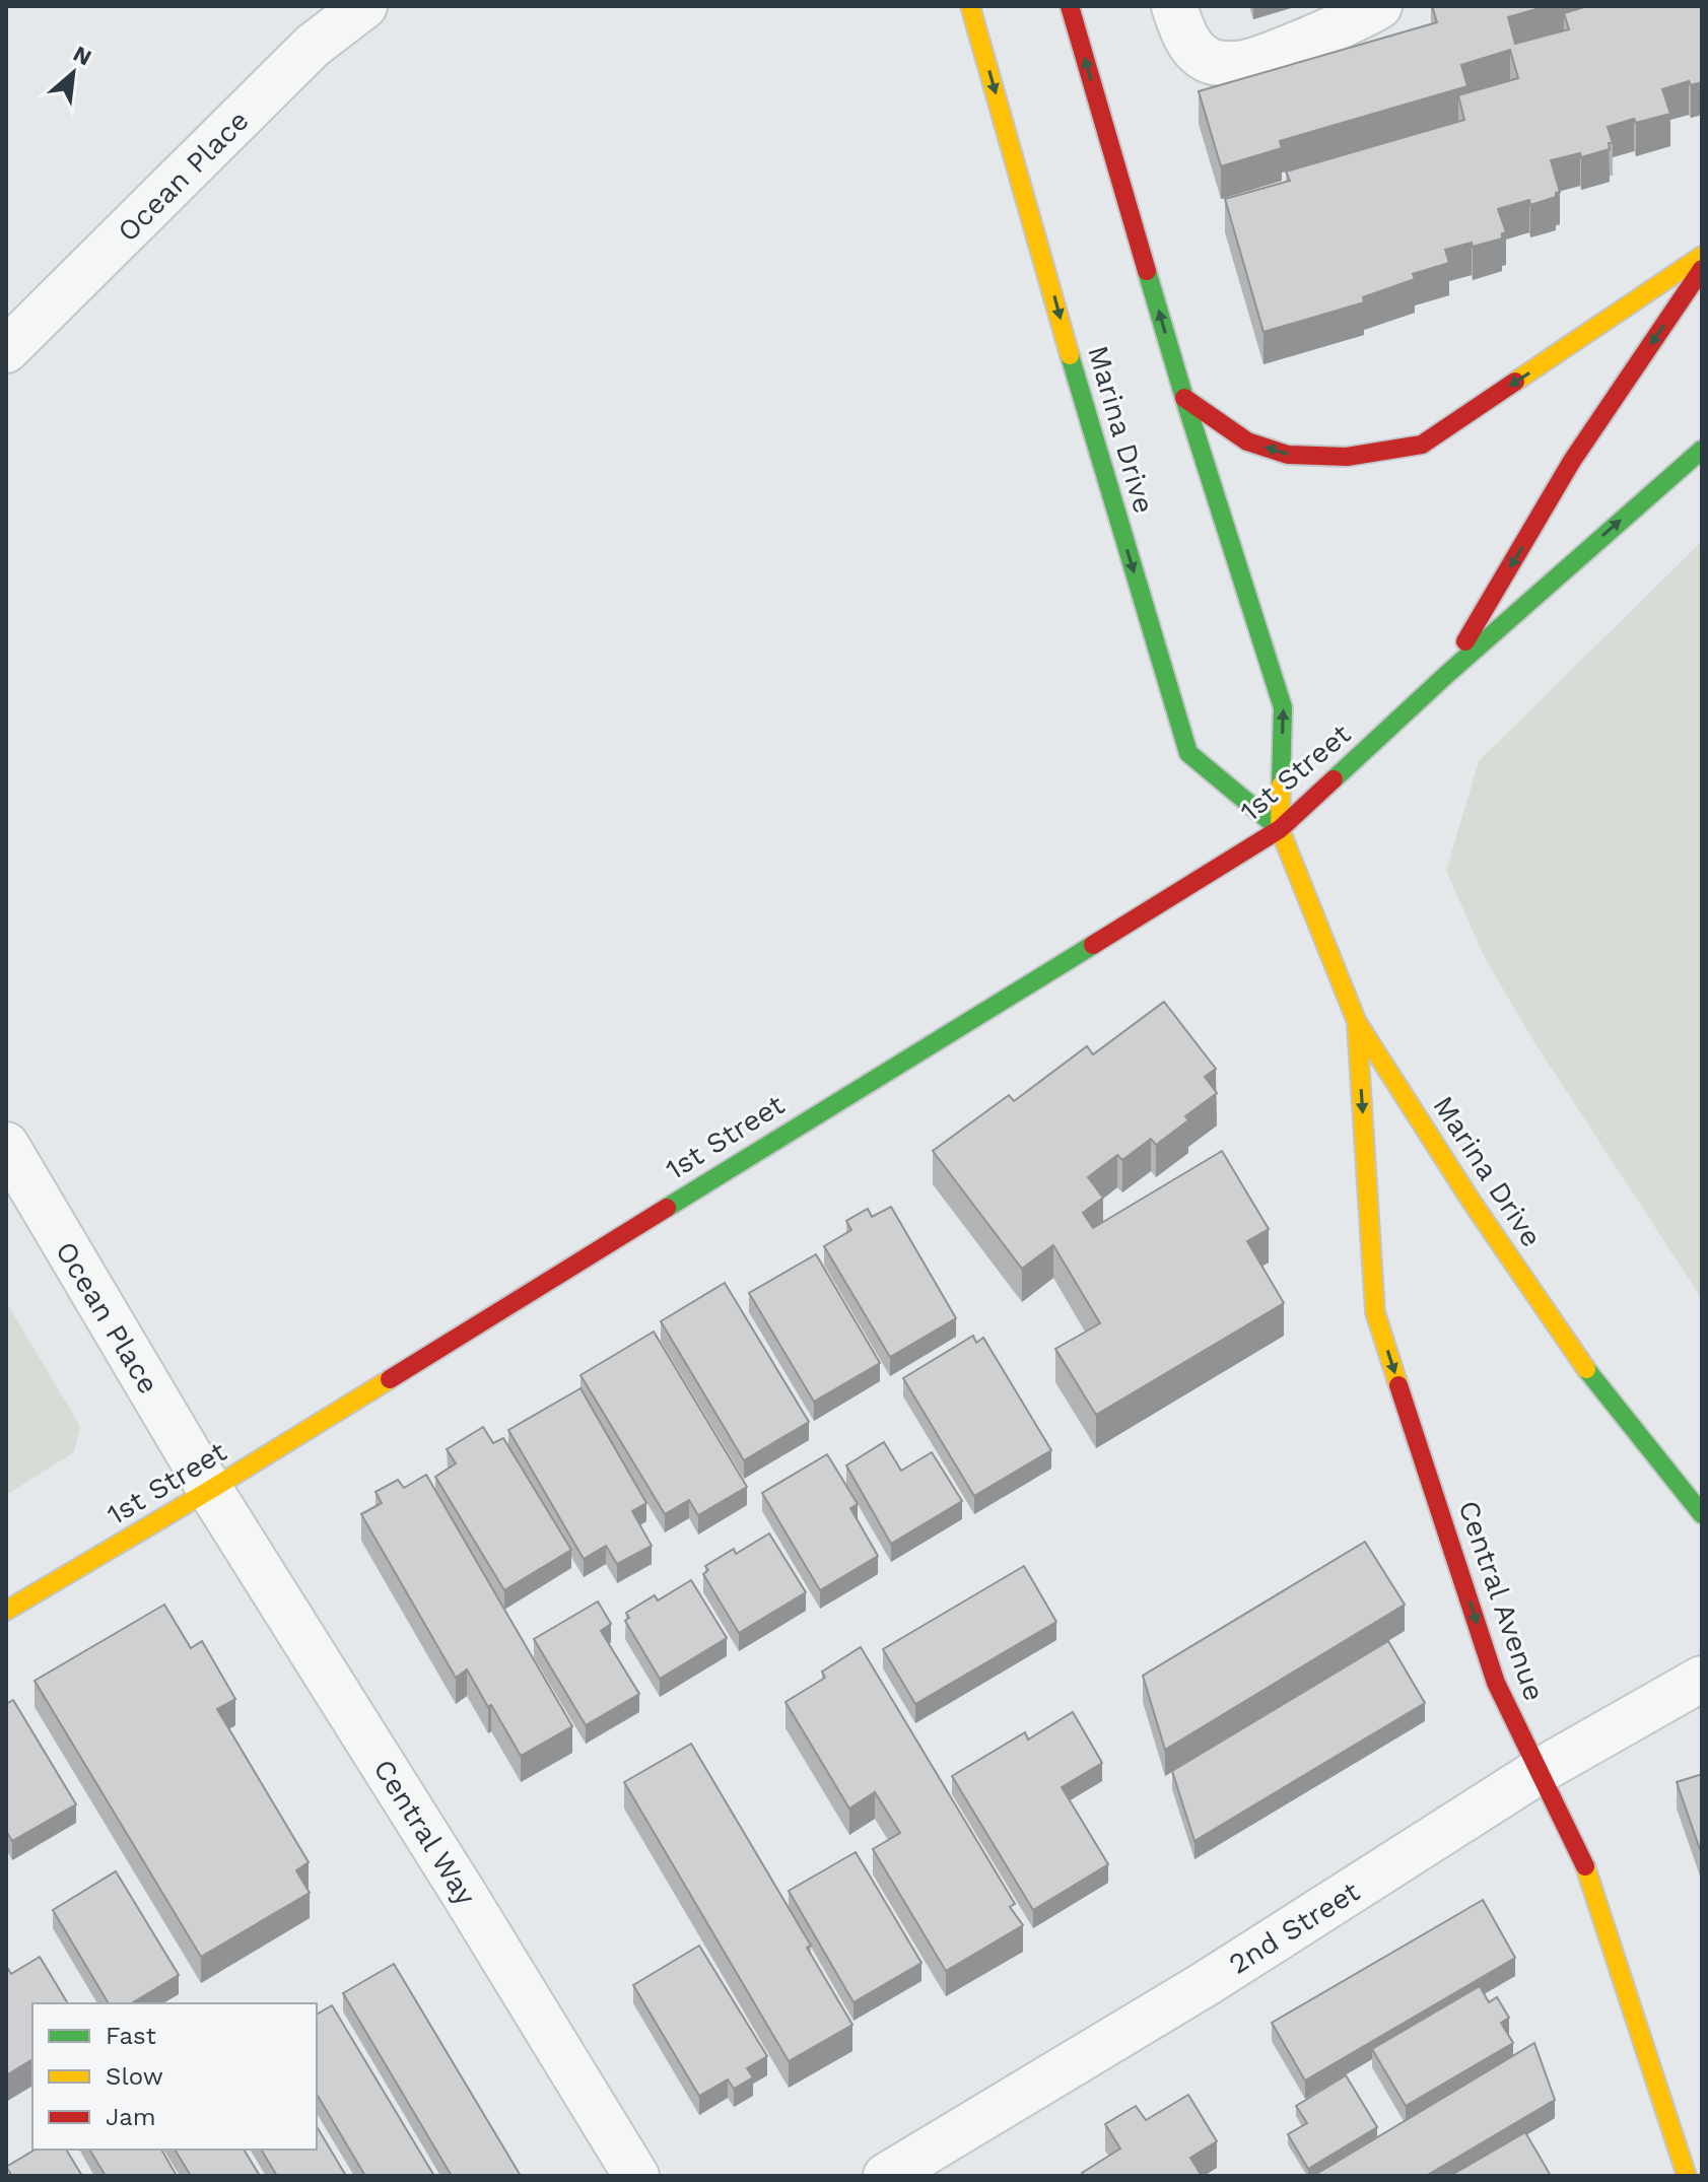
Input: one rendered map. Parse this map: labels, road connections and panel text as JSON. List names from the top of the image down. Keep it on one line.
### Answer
{"streets":{"main road":["Marina Drive","1st Street","Central Avenue"],"street":["Ocean Place","Central Way","2nd Street"]},"crossings":[["Ocean Place","1st Street"],["Ocean Place","Central Way"],["Marina Drive","1st Street"],["Marina Drive","Central Avenue"],["1st Street","Central Way"],["Central Avenue","2nd Street"]],"one_way":["Central Avenue"],"legend":["Fast","Slow","Jam"],"north":"top right"}
